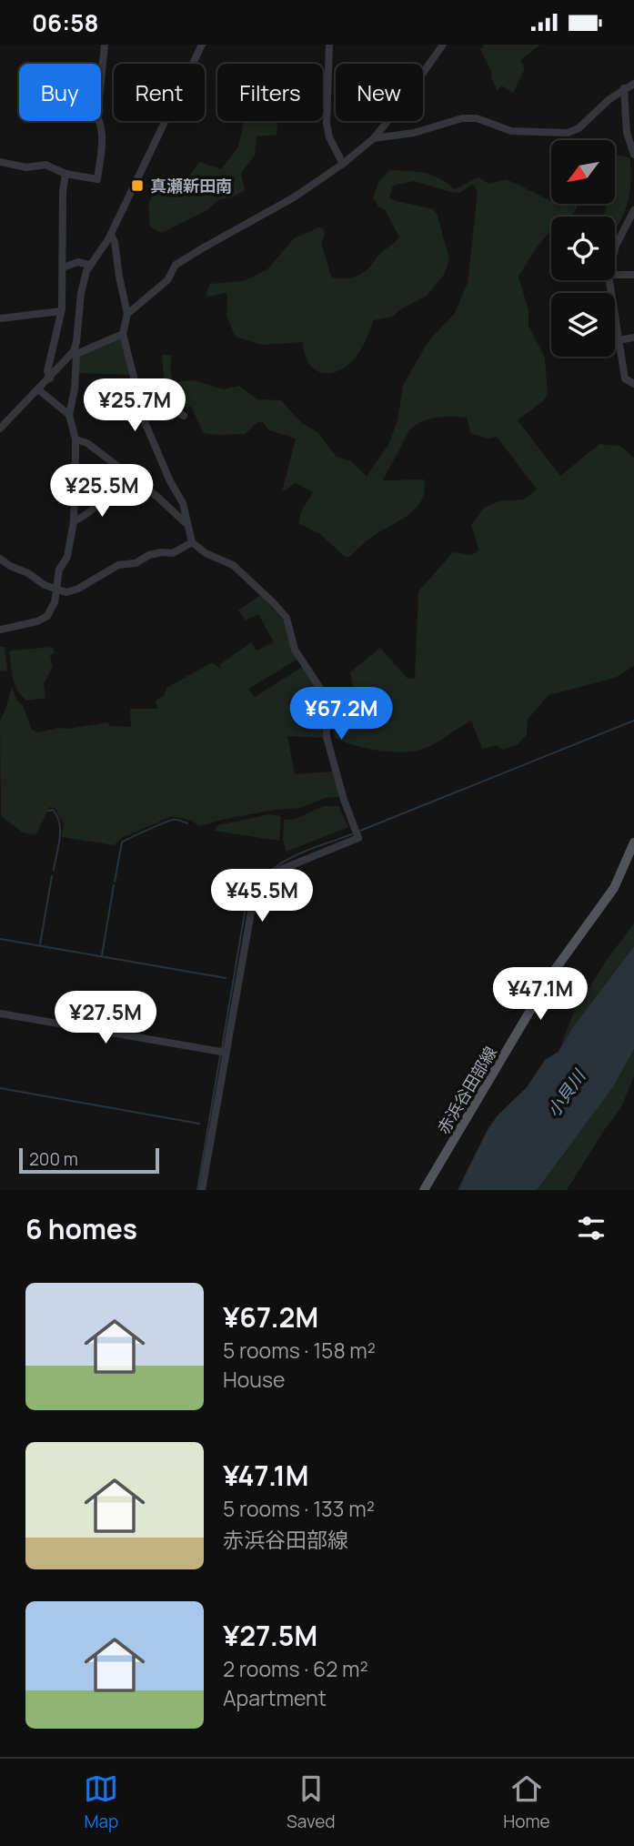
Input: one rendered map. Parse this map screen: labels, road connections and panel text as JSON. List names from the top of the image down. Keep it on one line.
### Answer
{"streets":{"main road":["赤浜谷田部線"]},"water":["小貝川"],"places":{"transit":["真瀬新田南"]},"scale_bar":"200 m","north":"bottom left","page":{"status":"06:58","chip":["Buy","Rent","Filters","New"],"price":["¥25.7M","¥25.5M","¥67.2M","¥45.5M","¥47.1M","¥27.5M"],"scale":"200 m","heading":"6 homes","list":[{"name":"¥67.2M","note":"5 rooms · 158 m² · House"},{"name":"¥47.1M","note":"5 rooms · 133 m² · 赤浜谷田部線"},{"name":"¥27.5M","note":"2 rooms · 62 m² · Apartment"}],"tabs":["Map","Saved","Home"]}}
